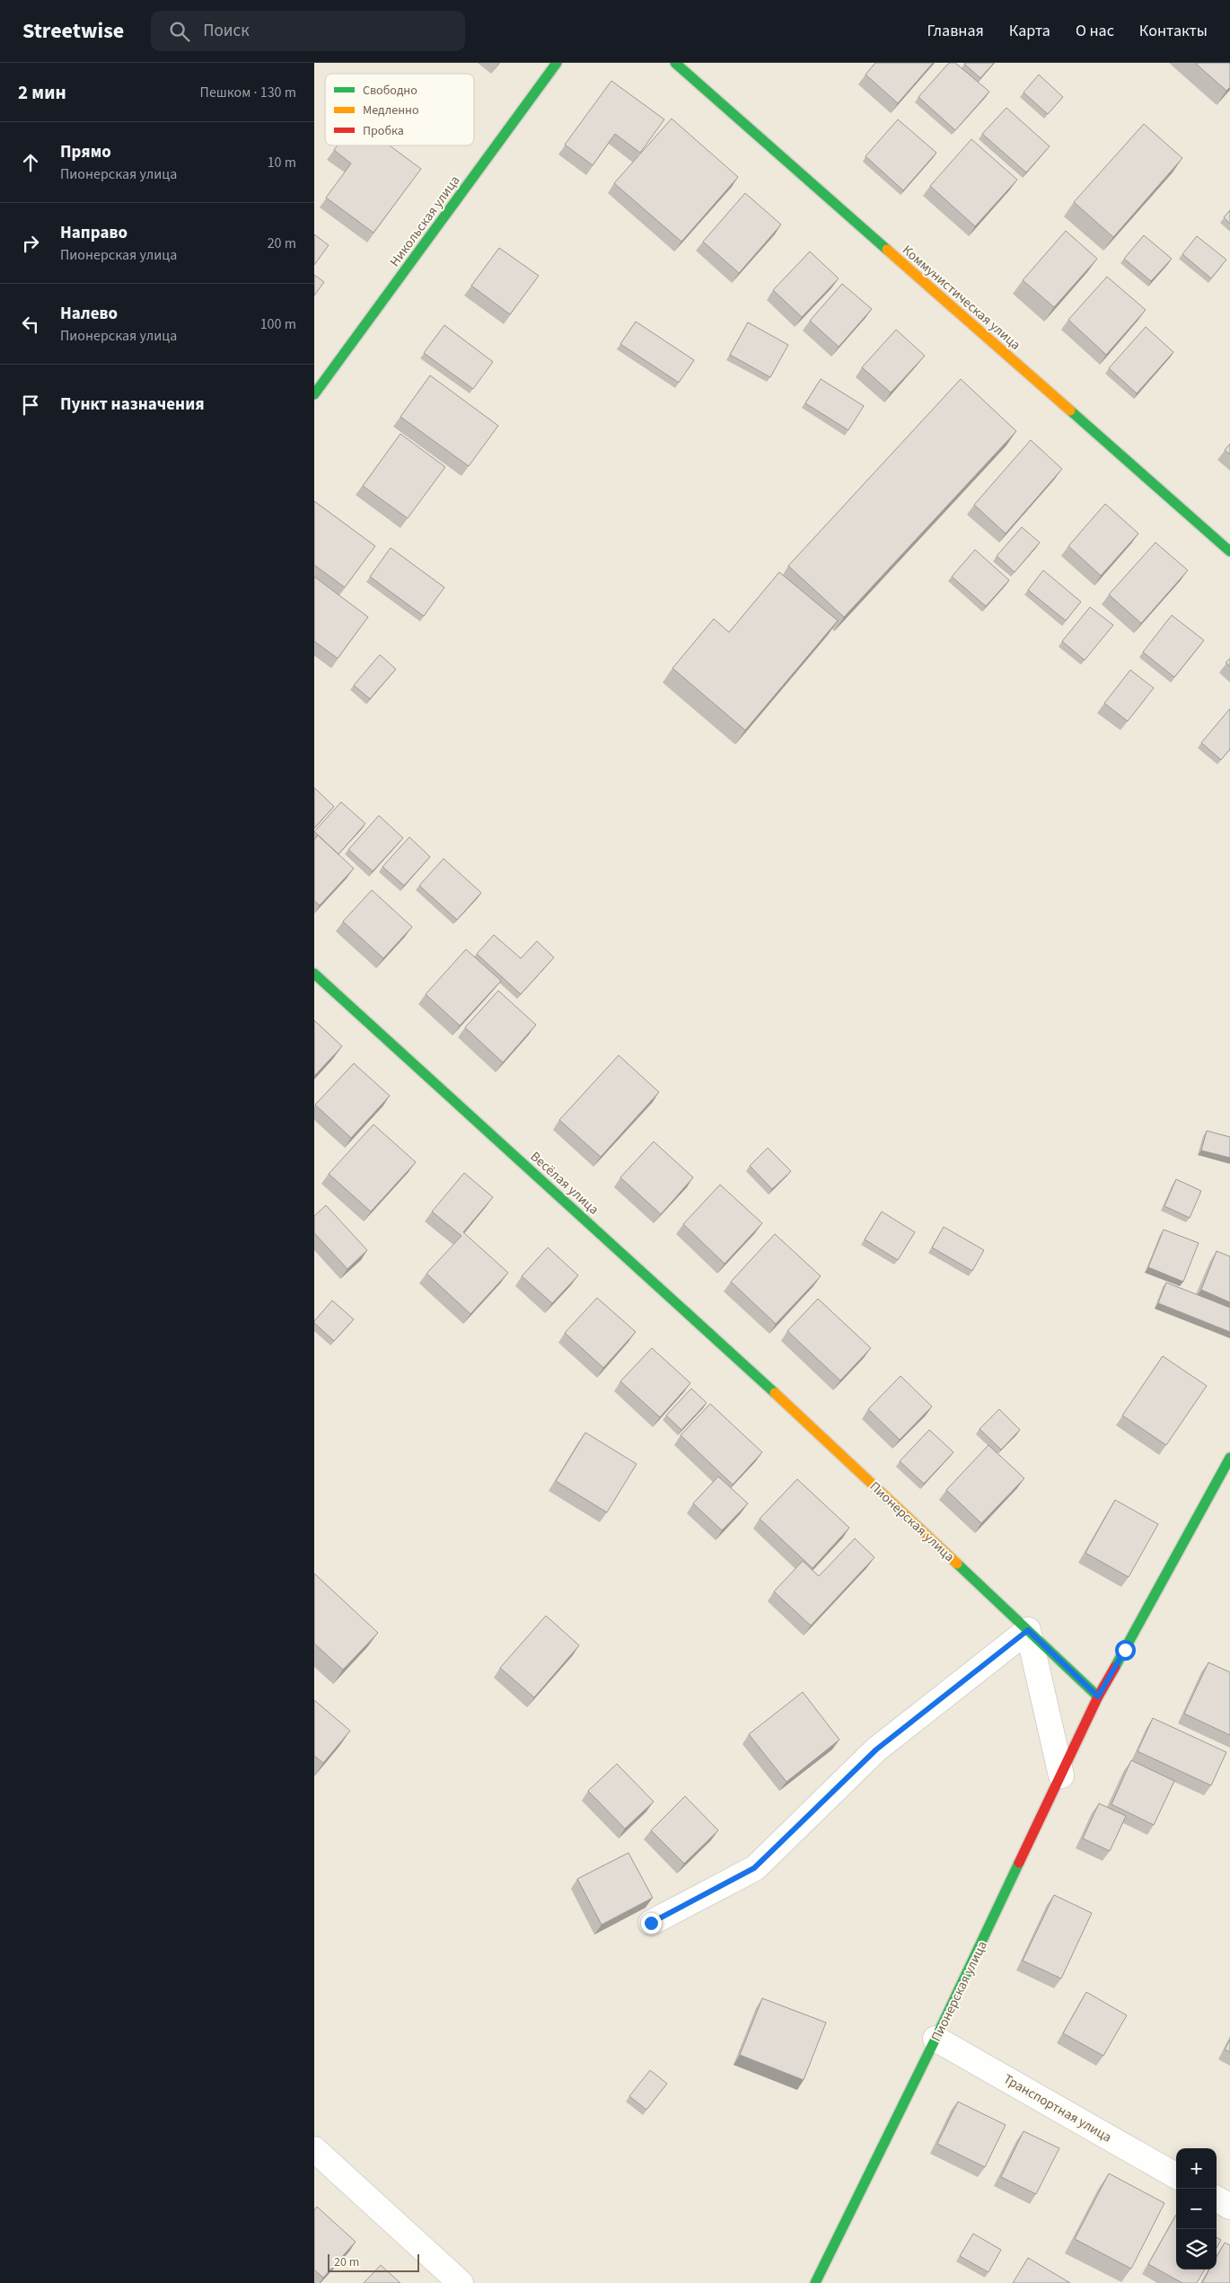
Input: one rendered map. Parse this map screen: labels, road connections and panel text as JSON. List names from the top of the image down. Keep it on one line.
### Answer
{"streets":{"street":["Никольская улица","Коммунистическая улица","Весёлая улица","Пионерская улица","Транспортная улица"]},"crossings":[["Весёлая улица","Пионерская улица"],["Пионерская улица","Транспортная улица"]],"legend":["Свободно","Медленно","Пробка"],"scale_bar":"20 m","page":{"header":"Streetwise","search":"Поиск","nav":["Главная","Карта","О нас","Контакты"],"heading":["2 мин","Пешком · 130 m"],"list":[["Прямо","Пионерская улица","10 m"],["Направо","Пионерская улица","20 m"],["Налево","Пионерская улица","100 m"],"Пункт назначения"],"map_buttons":["+","−"],"scale":"20 m"}}
